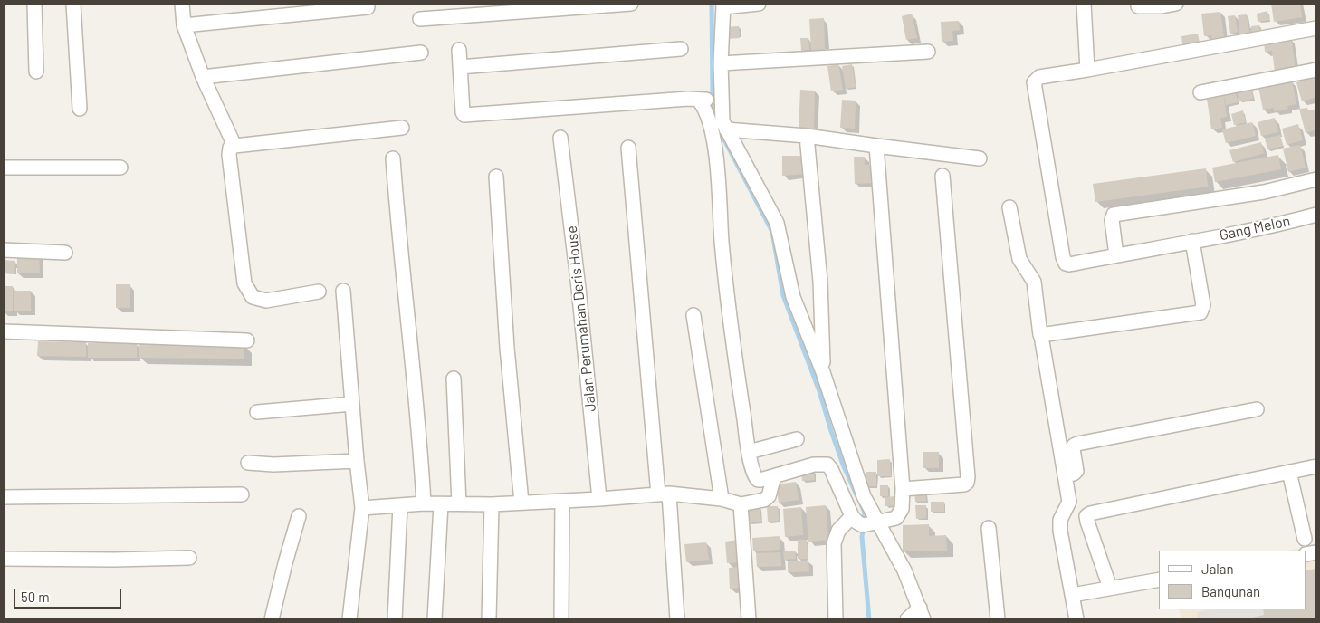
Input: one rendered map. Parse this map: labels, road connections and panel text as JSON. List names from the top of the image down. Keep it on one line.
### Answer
{"streets":{"street":["Gang Melon","Jalan Perumahan Deris House"]},"legend":["Jalan","Bangunan"],"scale_bar":"50 m"}
